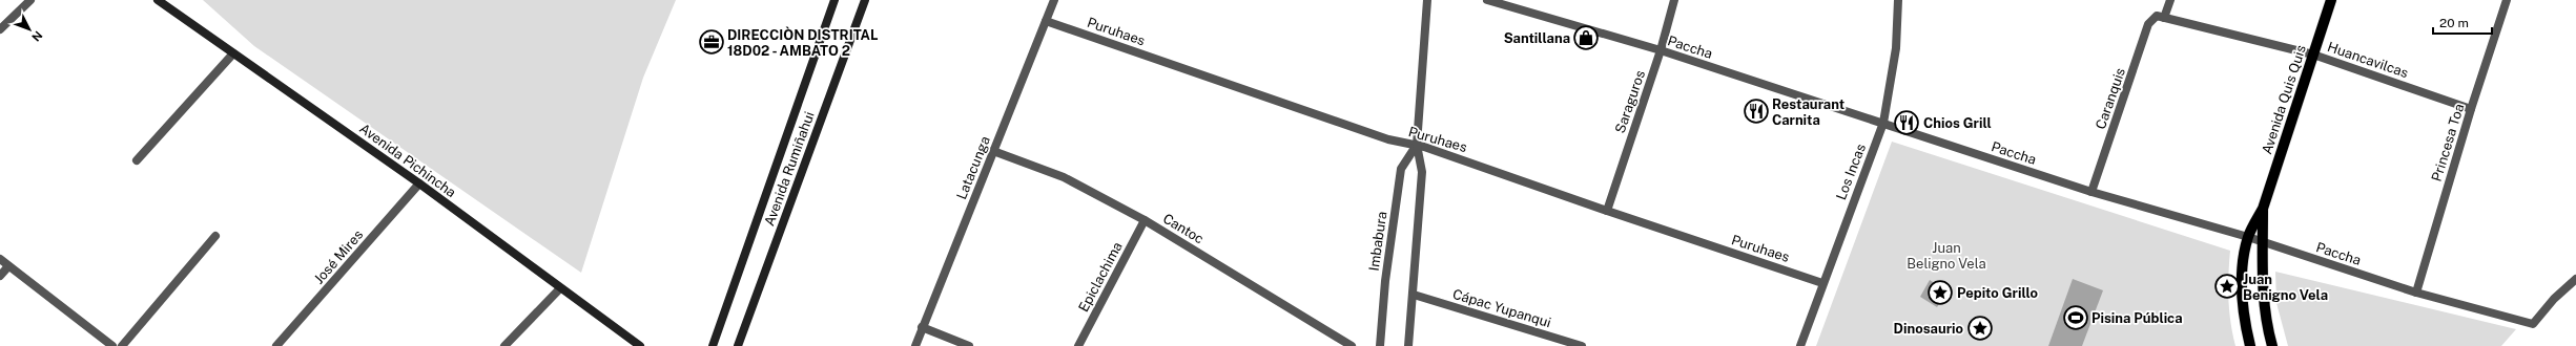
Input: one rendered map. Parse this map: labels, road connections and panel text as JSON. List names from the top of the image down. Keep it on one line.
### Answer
{"streets":{"main road":["Avenida Quis Quis","Avenida Pichincha","Avenida Rumiñahui"],"street":["Puruhaes","Paccha","Huancavilcas","Caranquis","Saraguros","Princesa Toa","Latacunga","Los Incas","Cantoc","Imbabura","José Mires","Epiclachima","Cápac Yupanqui"]},"crossings":[["Puruhaes","Saraguros"],["Puruhaes","Latacunga"],["Puruhaes","Los Incas"],["Puruhaes","Imbabura"],["Paccha","Caranquis"],["Paccha","Avenida Quis Quis"],["Paccha","Saraguros"],["Paccha","Princesa Toa"],["Paccha","Los Incas"],["Huancavilcas","Caranquis"],["Huancavilcas","Avenida Quis Quis"],["Huancavilcas","Princesa Toa"],["Avenida Pichincha","José Mires"],["Latacunga","Cantoc"],["Cantoc","Epiclachima"],["Imbabura","Cápac Yupanqui"]],"parks":["Juan Beligno Vela"],"places":{"shop":["Santillana"],"office":["DIRECCIÒN DISTRITAL 18D02 - AMBATO 2"],"restaurant":["Restaurant Carnita","Chios Grill"],"place":["Juan Benigno Vela","Pepito Grillo","Dinosaurio"],"sports":["Pisina Pública"]},"scale_bar":"20 m","north":"bottom right"}
